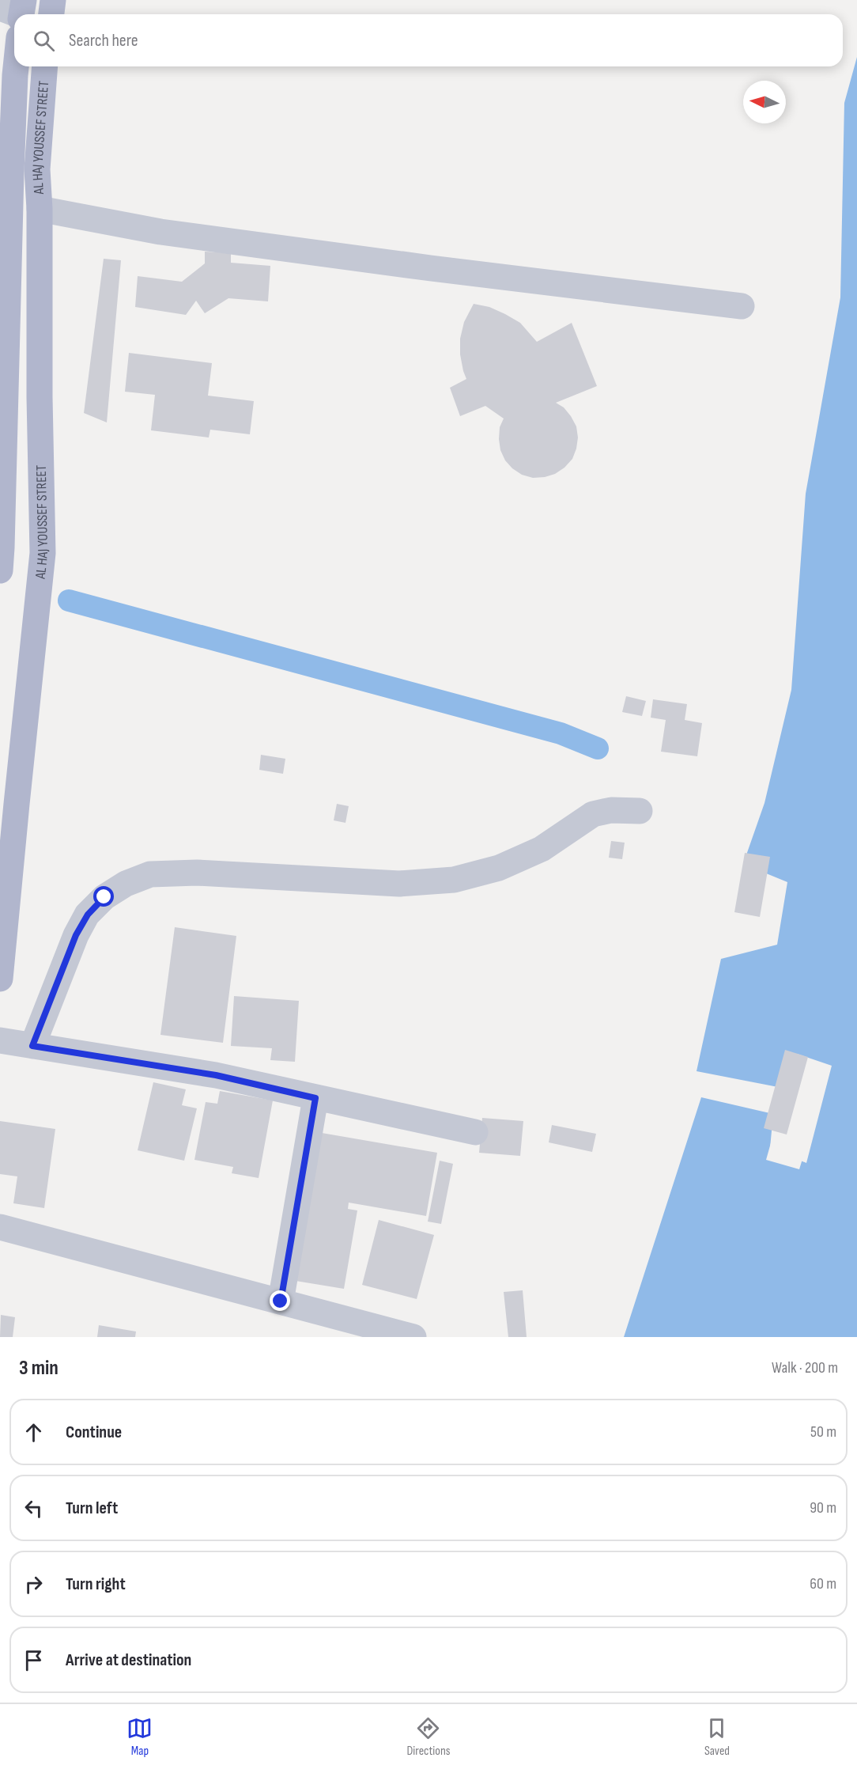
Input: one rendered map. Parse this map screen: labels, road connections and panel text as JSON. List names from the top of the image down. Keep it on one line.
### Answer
{"streets":{"main road":["AL HAJ YOUSSEF STREET"]},"north":"left","page":{"search":"Search here","heading":["3 min","Walk · 200 m"],"list":[["Continue","50 m"],["Turn left","90 m"],["Turn right","60 m"],"Arrive at destination"],"nav":["Map","Directions","Saved"]}}
